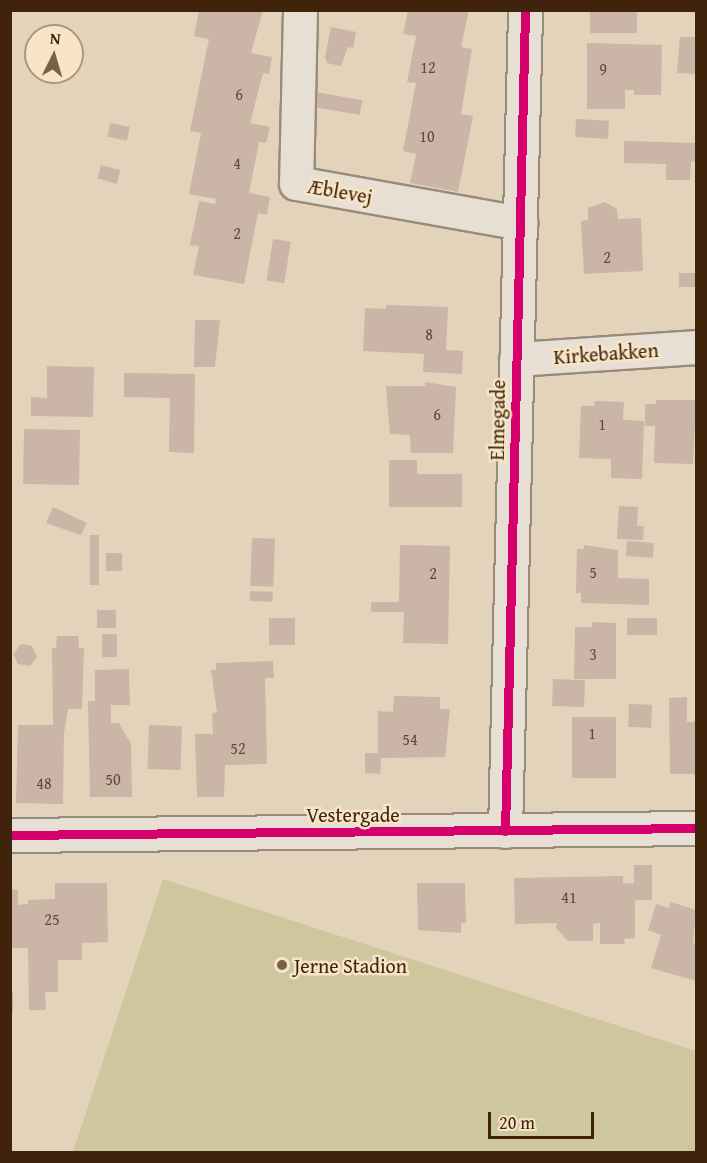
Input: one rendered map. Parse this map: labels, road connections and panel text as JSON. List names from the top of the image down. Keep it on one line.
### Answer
{"streets":{"street":["Æblevej","Kirkebakken","Elmegade","Vestergade"]},"crossings":[["Æblevej","Elmegade"],["Kirkebakken","Elmegade"],["Elmegade","Vestergade"]],"places":["Jerne Stadion"],"house_numbers":["12","9","6","10","4","2","2","8","6","1","5","2","3","1","54","52","50","48","41","25"],"scale_bar":"20 m","north":"top"}
